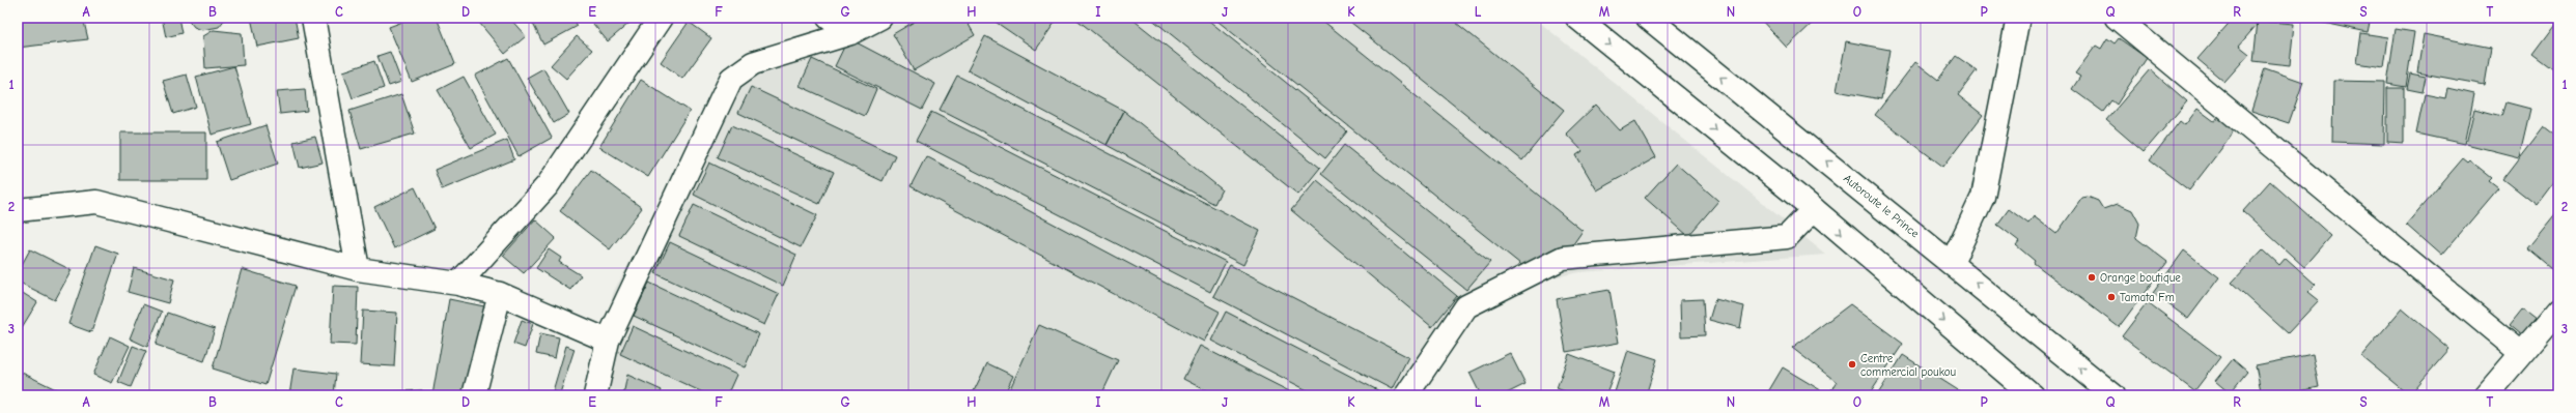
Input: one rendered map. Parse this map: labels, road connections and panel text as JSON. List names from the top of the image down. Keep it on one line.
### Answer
{"streets":{"street":["Autoroute le Prince"]},"places":["Orange boutique","Tamata Fm","Centre commercial poukou"],"grid":{"columns":["A","B","C","D","E","F","G","H","I","J","K","L","M","N","O","P","Q","R","S","T"],"rows":["1","2","3"]}}
